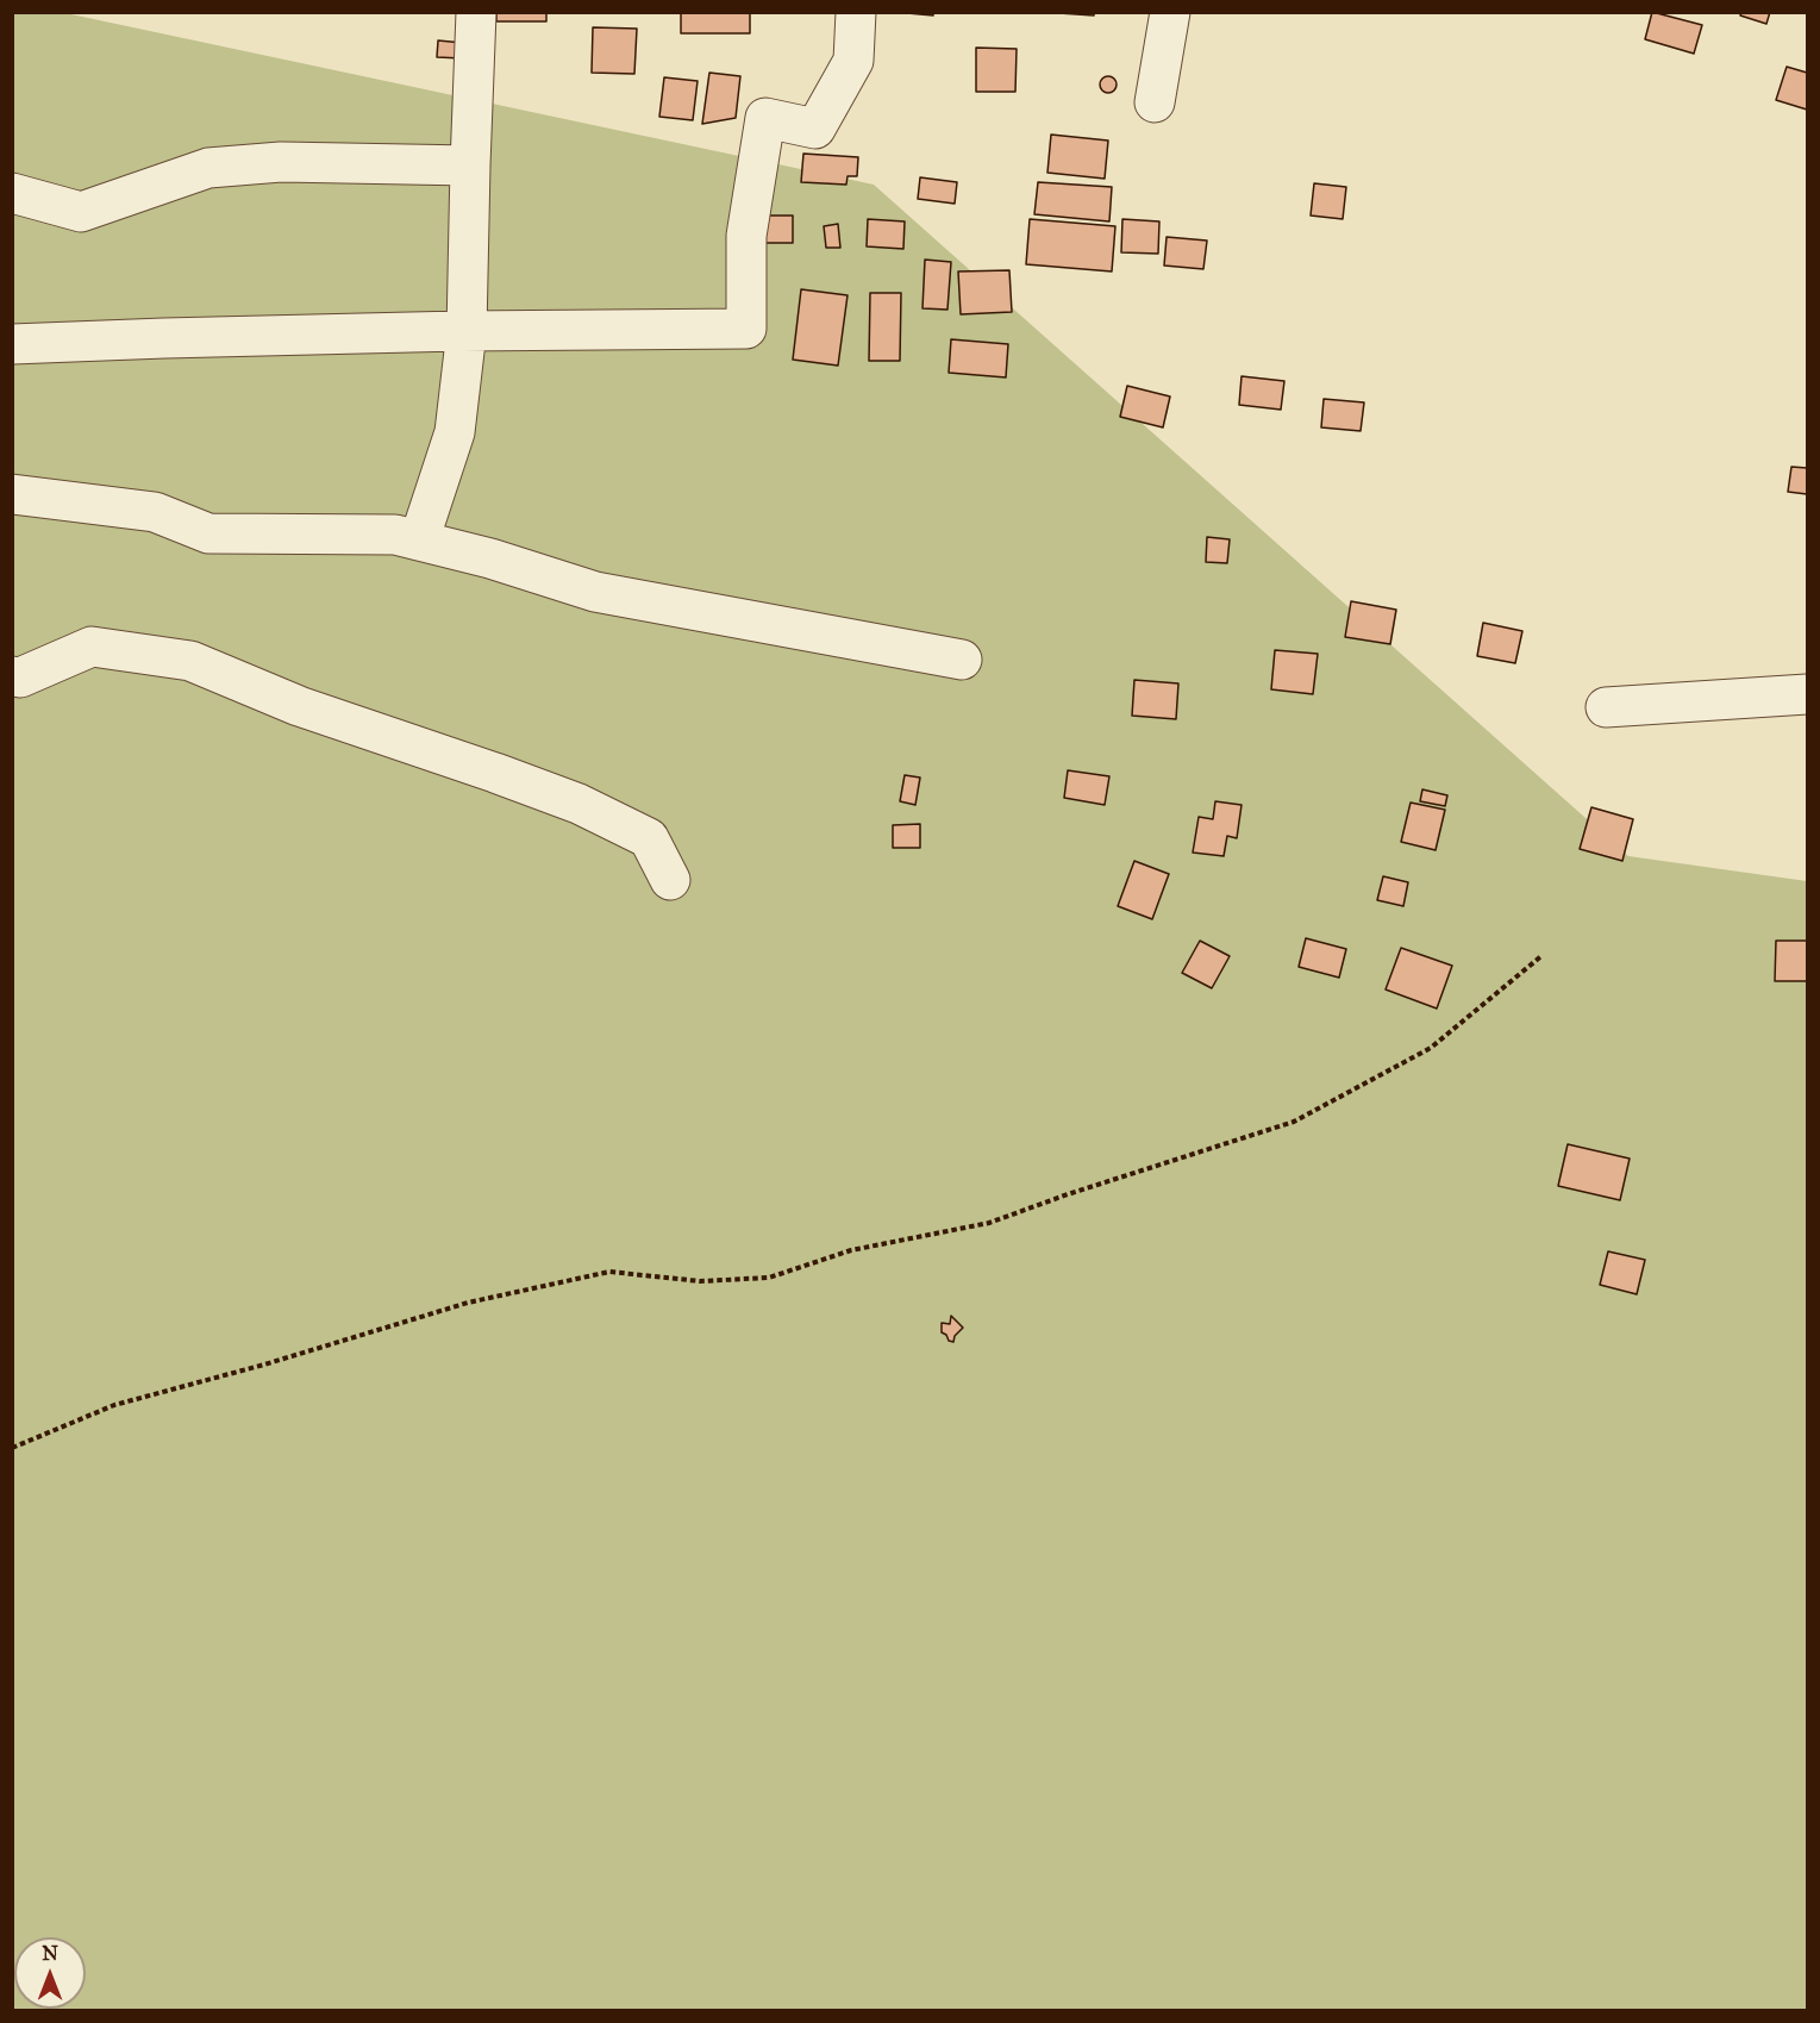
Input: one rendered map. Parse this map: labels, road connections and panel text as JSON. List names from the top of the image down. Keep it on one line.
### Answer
{"north":"top"}
